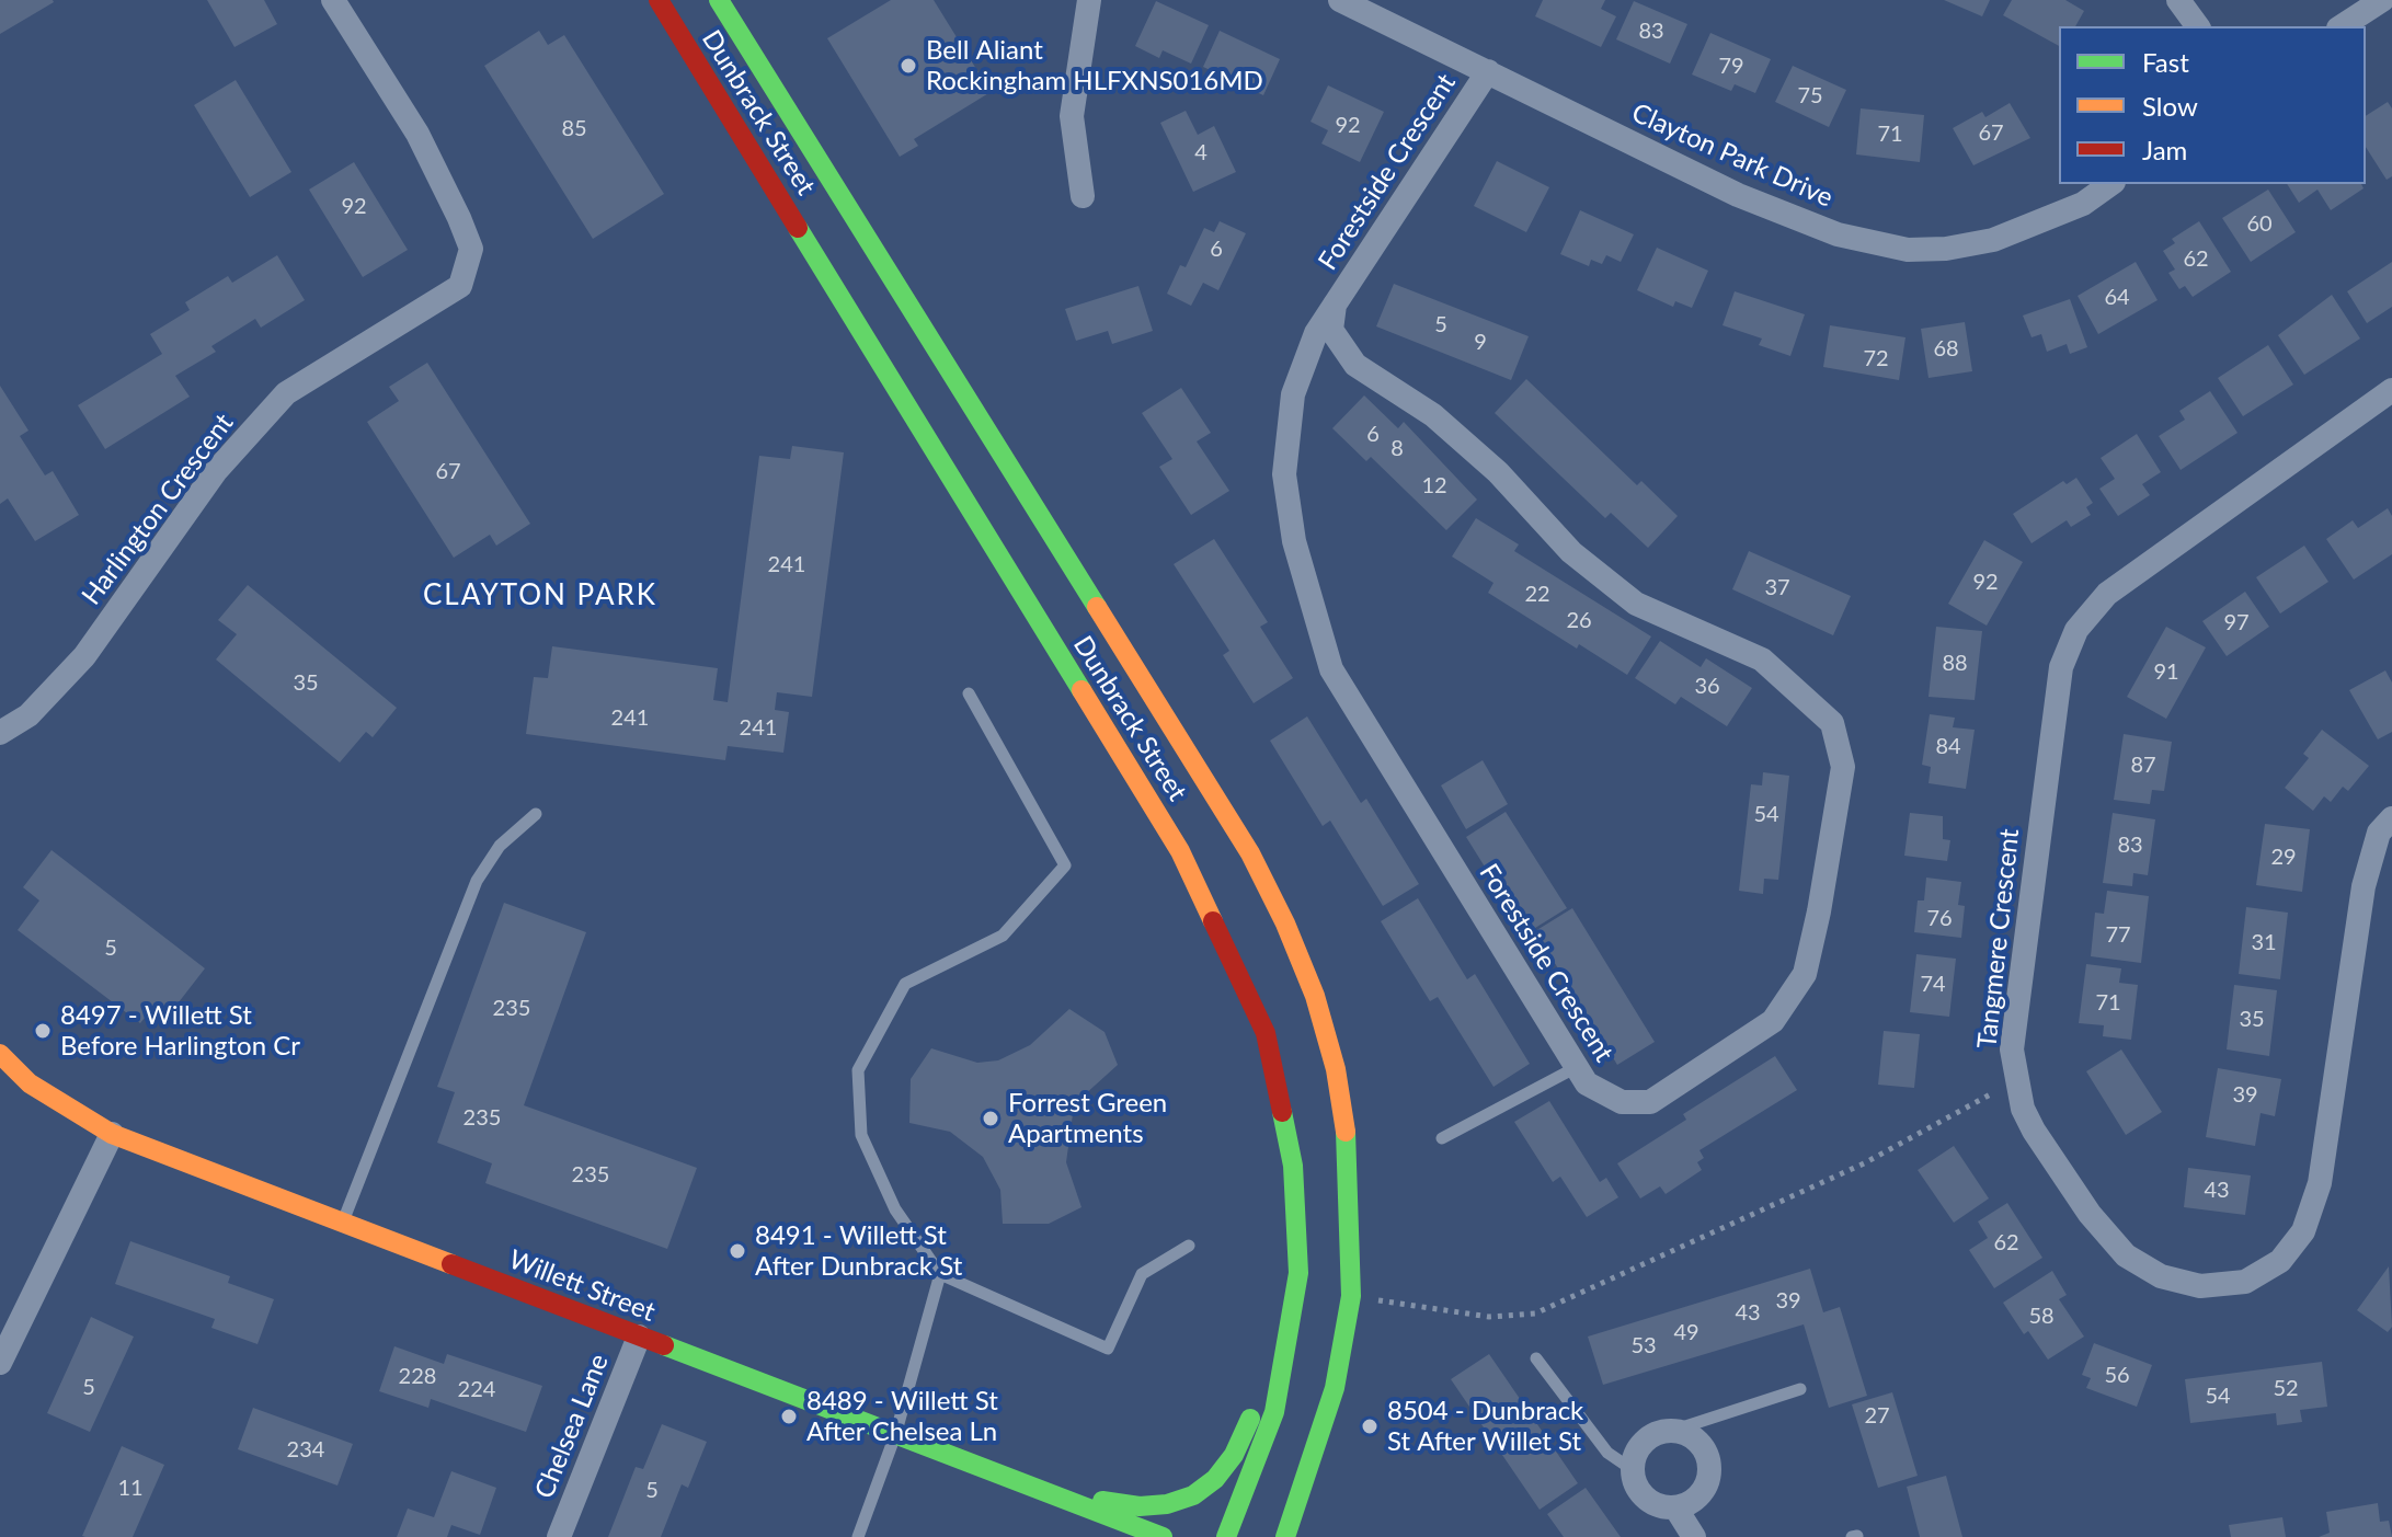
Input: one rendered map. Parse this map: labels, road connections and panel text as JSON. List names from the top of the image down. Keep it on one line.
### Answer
{"streets":{"main road":["Dunbrack Street","Willett Street"],"street":["Clayton Park Drive","Forestside Crescent","Harlington Crescent","Tangmere Crescent","Chelsea Lane"]},"crossings":[["Clayton Park Drive","Forestside Crescent"],["Willett Street","Chelsea Lane"]],"districts":["CLAYTON PARK"],"places":["Bell Aliant Rockingham HLFXNS016MD","8497 - Willett St Before Harlington Cr","Forrest Green Apartments","8491 - Willett St After Dunbrack St","8489 - Willett St After Chelsea Ln","8504 - Dunbrack St After Willet St"],"house_numbers":["83","79","75","92","85","67","71","4","92","60","6","62","64","5","9","68","72","6","8","67","12","241","92","37","22","26","97","88","91","35","36","241","241","84","87","54","83","29","76","77","31","5","74","71","235","35","39","235","235","43","62","39","43","58","49","53","56","228","5","52","224","54","27","234","11","5"],"legend":["Fast","Slow","Jam"]}
